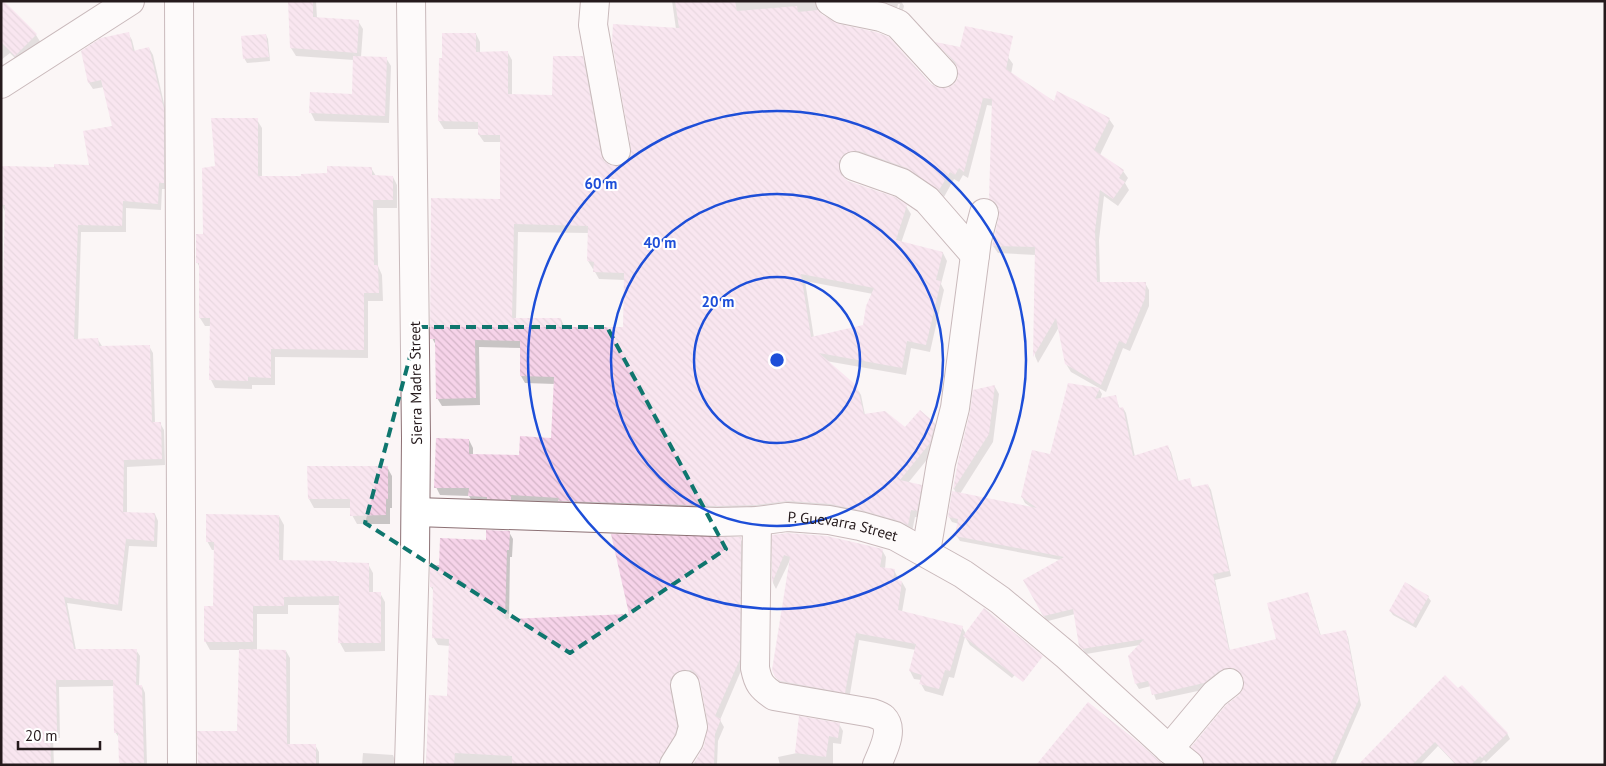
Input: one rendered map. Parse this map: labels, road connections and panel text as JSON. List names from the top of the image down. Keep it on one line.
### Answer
{"streets":{"street":["Sierra Madre Street","P. Guevarra Street"]},"crossings":[["Sierra Madre Street","P. Guevarra Street"]],"scale_bar":"20 m","rings":["60 m","40 m","20 m"]}
